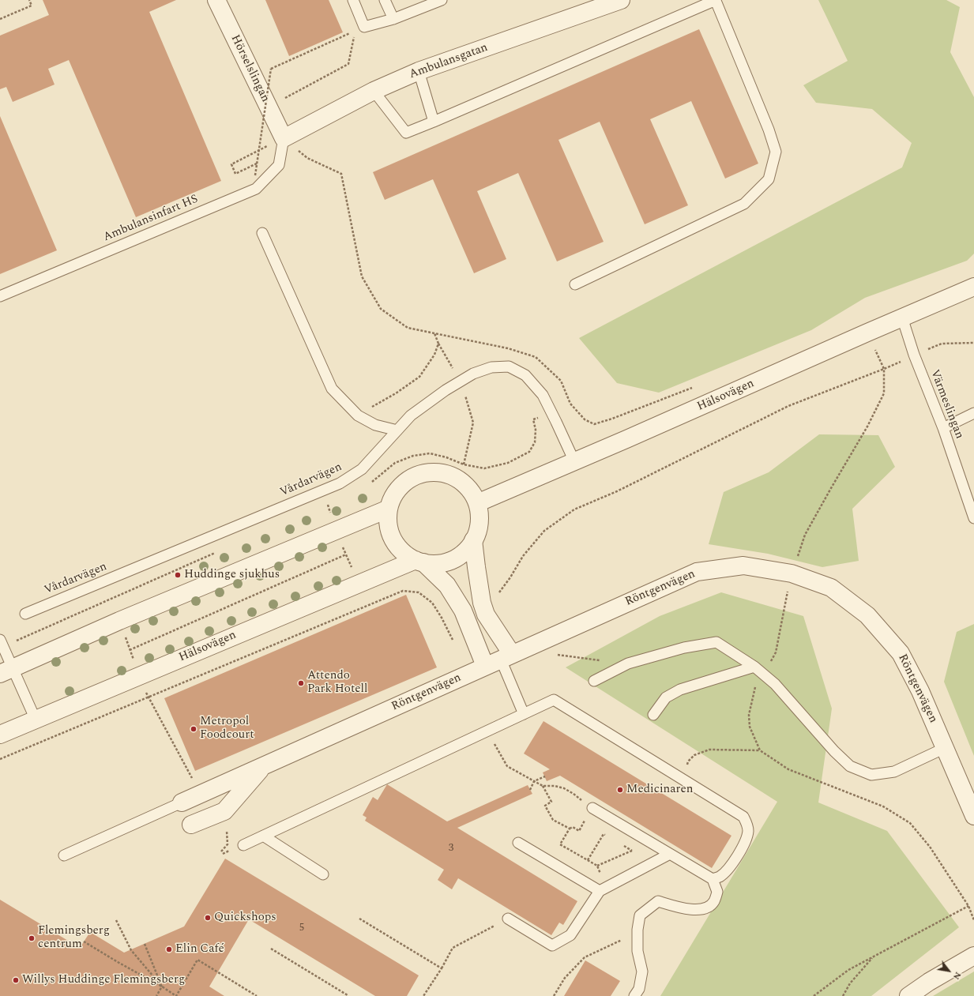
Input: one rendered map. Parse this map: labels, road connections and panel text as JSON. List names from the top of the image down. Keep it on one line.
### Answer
{"streets":{"street":["Ambulansgatan","Hörselslingan","Hälsovägen","Röntgenvägen"],"lane":["Ambulansinfart HS","Värmeslingan","Vårdarvägen"]},"crossings":[["Ambulansgatan","Hörselslingan"],["Ambulansgatan","Ambulansinfart HS"],["Hörselslingan","Ambulansinfart HS"],["Hälsovägen","Värmeslingan"],["Hälsovägen","Vårdarvägen"]],"places":["Huddinge sjukhus","Attendo Park Hotell","Metropol Foodcourt","Medicinaren","Quickshops","Flemingsberg centrum","Elin Café","Willys Huddinge Flemingsberg"],"house_numbers":["3","5"],"north":"bottom right"}
